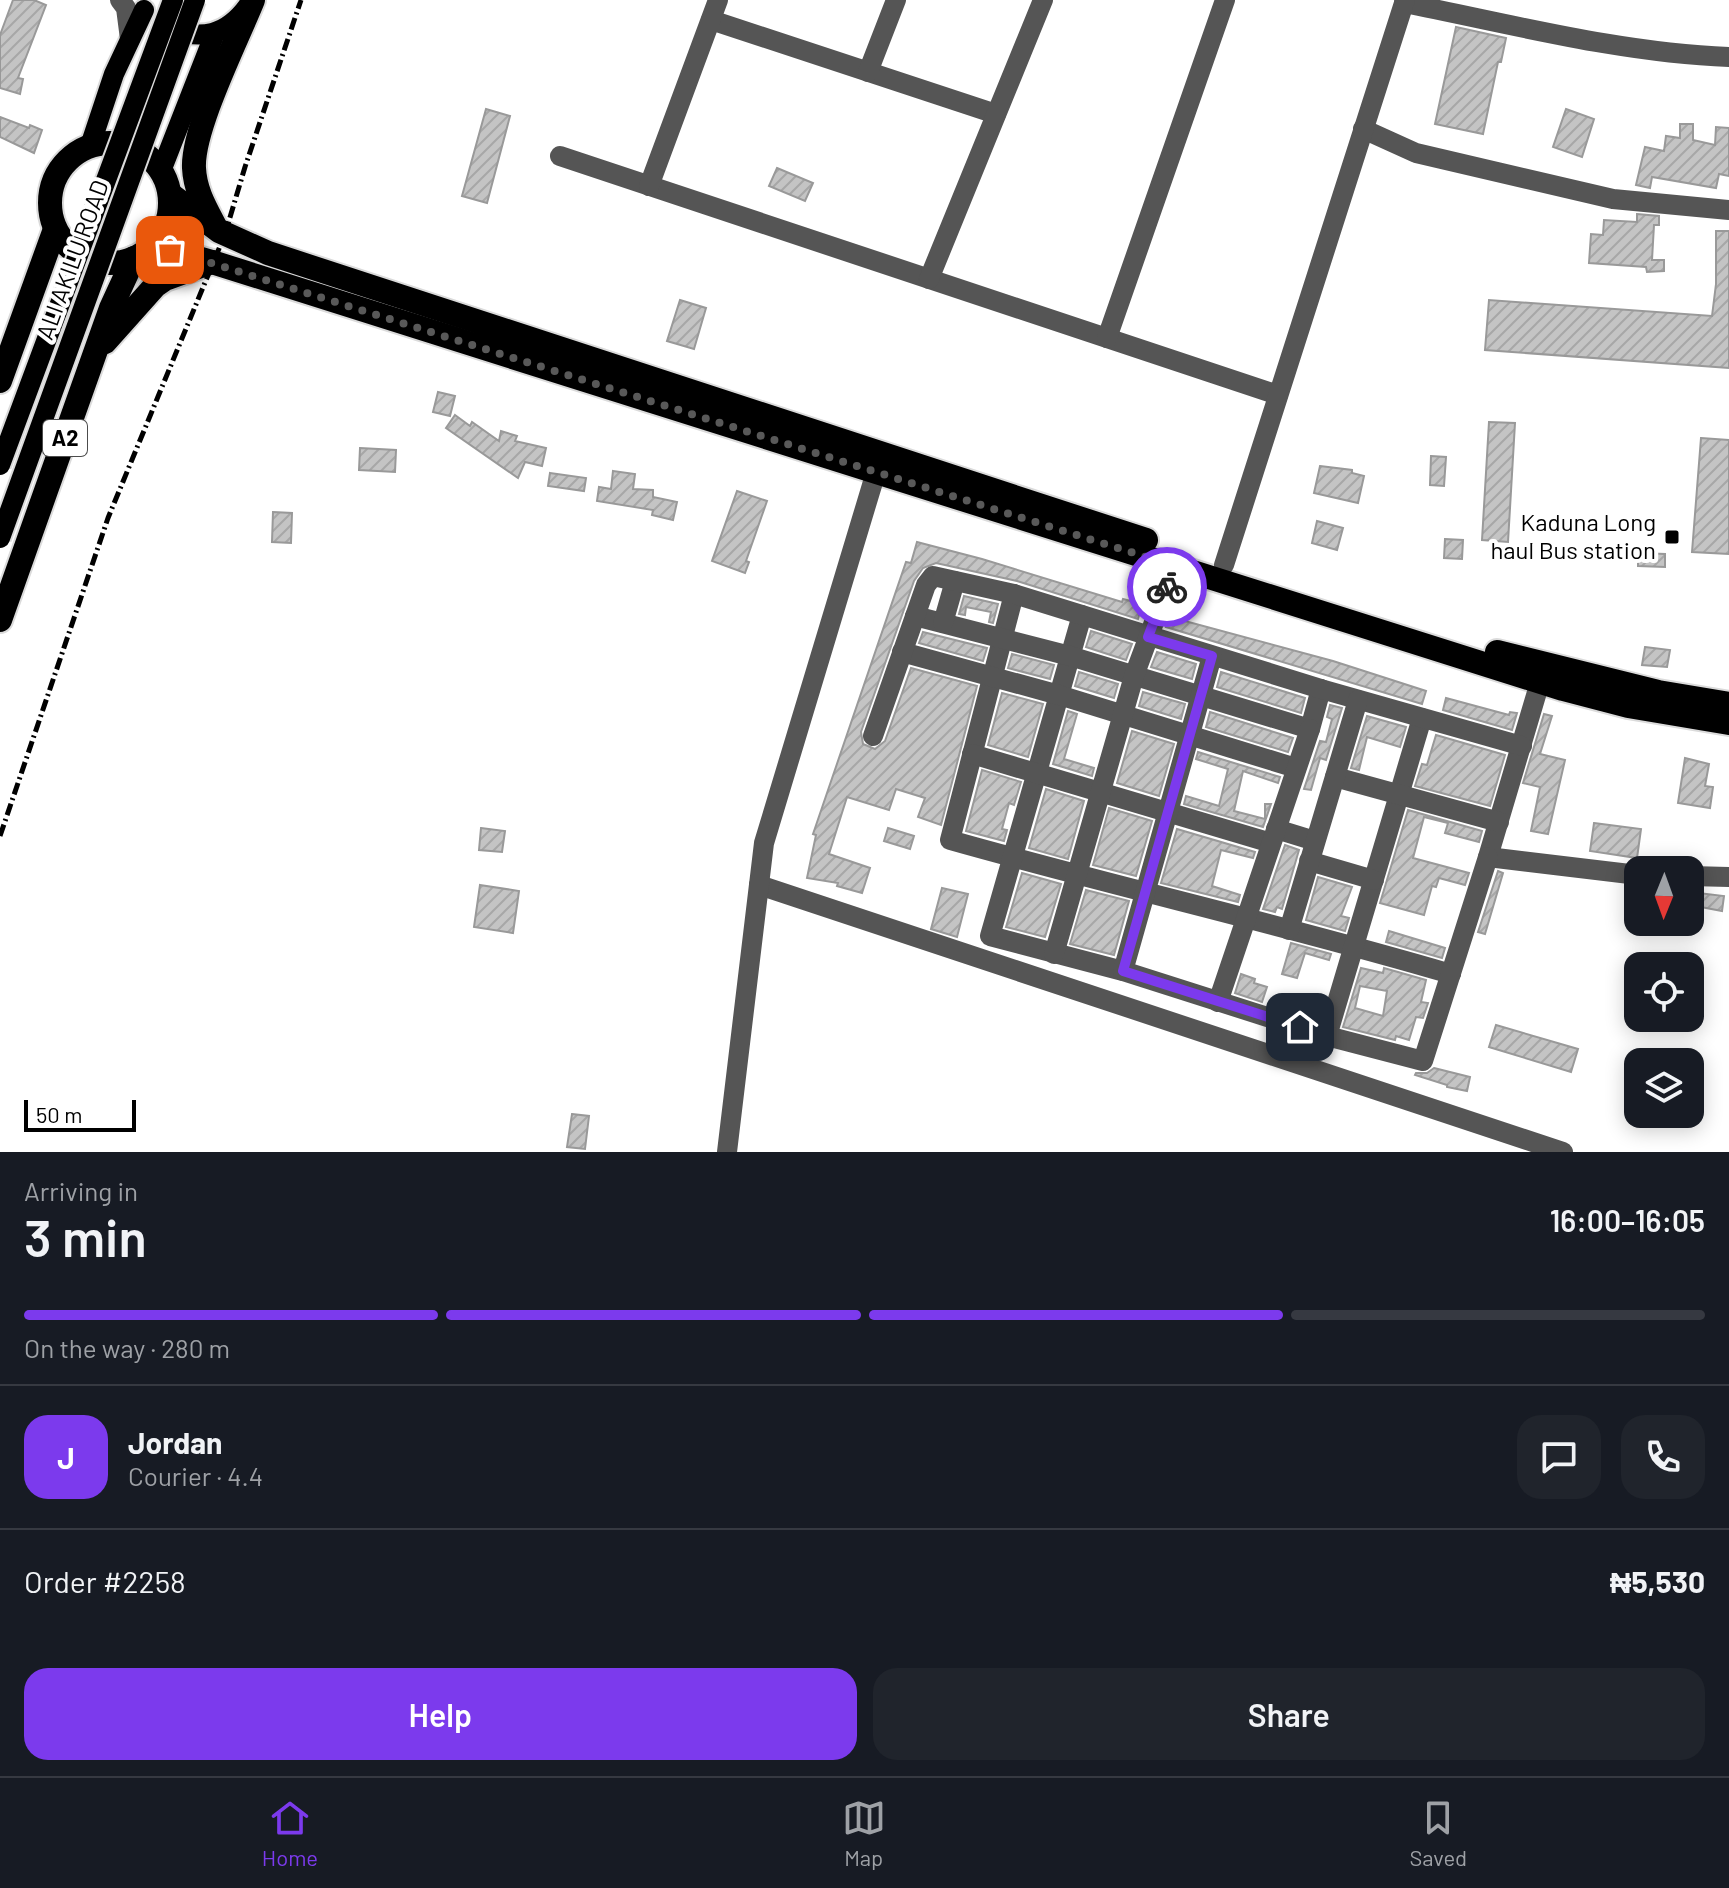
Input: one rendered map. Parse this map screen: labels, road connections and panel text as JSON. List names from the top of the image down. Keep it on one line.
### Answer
{"streets":{"highway":["A2"],"main road":["ALI AKILU ROAD"]},"places":{"transit":["Kaduna Long haul Bus station"]},"scale_bar":"50 m","north":"bottom","page":{"scale":"50 m","heading":["3 min","Arriving in","16:00–16:05"],"panel":["Jordan","Courier · 4.4","Order #2258","₦5,530"],"bar":"On the way · 280 m","round":"J","buttons":["Help","Share"],"tabs":["Home","Map","Saved"]}}
